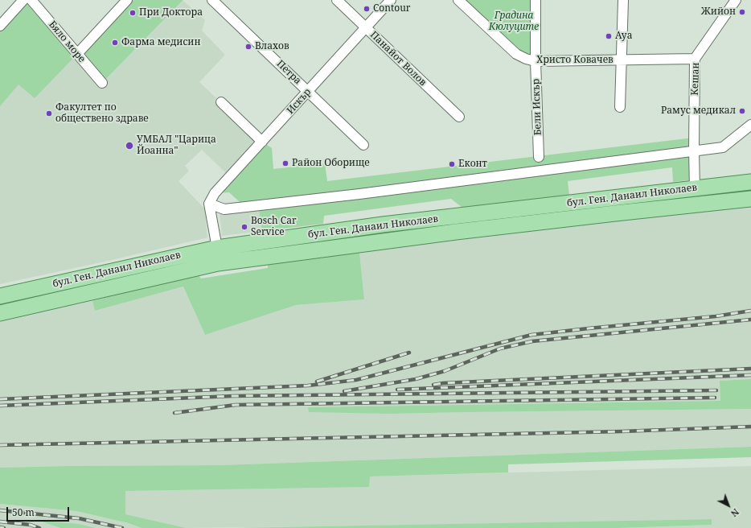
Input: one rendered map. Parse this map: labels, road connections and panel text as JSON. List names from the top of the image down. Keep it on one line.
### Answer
{"streets":{"main road":["бул. Ген. Данаил Николаев"],"street":["Бяло море","Панайот Волов","Христо Ковачев","Петра","Кешан","Искър","Бели Искър"]},"crossings":[["Панайот Волов","Искър"],["Христо Ковачев","Кешан"],["Христо Ковачев","Бели Искър"],["Петра","Искър"],["Кешан","бул. Ген. Данаил Николаев"]],"parks":["Градина Кюлуците"],"places":["Contour","Жийон","При Доктора","Aya","Фарма медисин","Влахов","Рамус медикал","Факултет по обществено здраве","УМБАЛ \"Царица Йоанна\"","Район Оборище","Еконт","Bosch Car Service"],"scale_bar":"50 m","north":"bottom right"}
